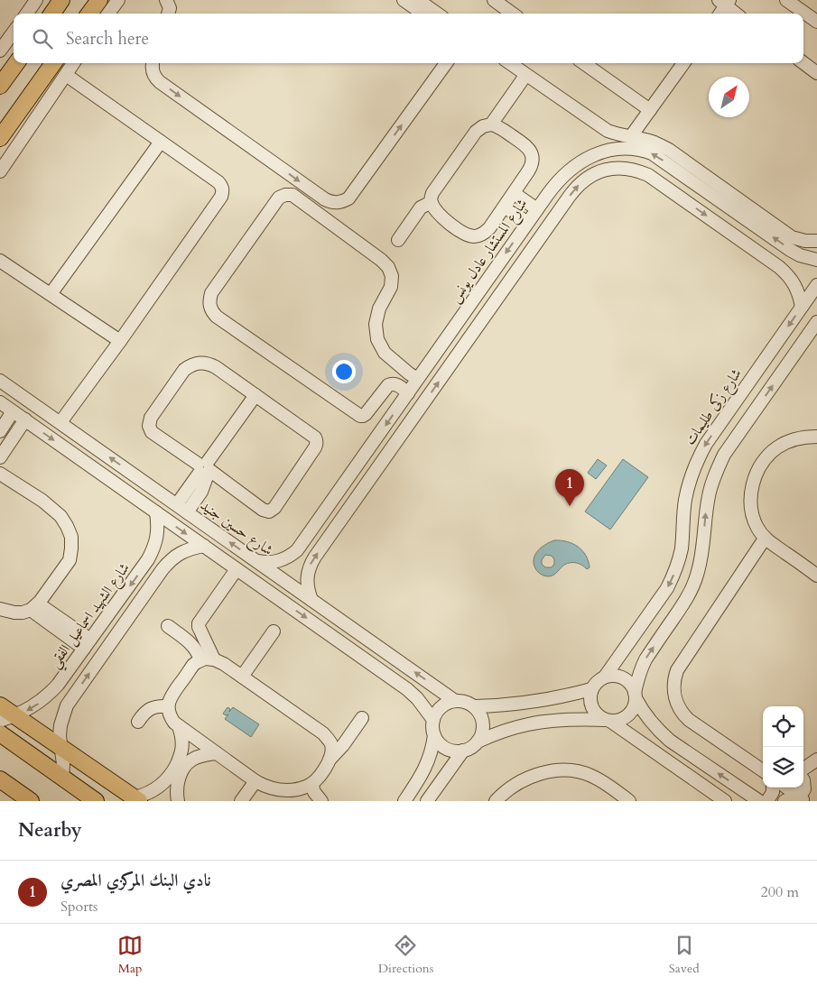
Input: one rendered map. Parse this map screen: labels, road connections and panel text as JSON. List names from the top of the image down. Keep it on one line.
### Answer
{"streets":{"street":["شارع المستشار عادل يونس","شارع زكى طليمات","شارع حسين جنيد","شارع الشهيد اسماعيل الفقي"]},"crossings":[["شارع المستشار عادل يونس","شارع حسين جنيد"]],"north":"top right","page":{"search":"Search here","pins":"1","heading":"Nearby","list":[{"mark":"1","name":"نادي البنك المركزي المصري","note":"Sports","value":"200 m"}],"nav":["Map","Directions","Saved"]}}
